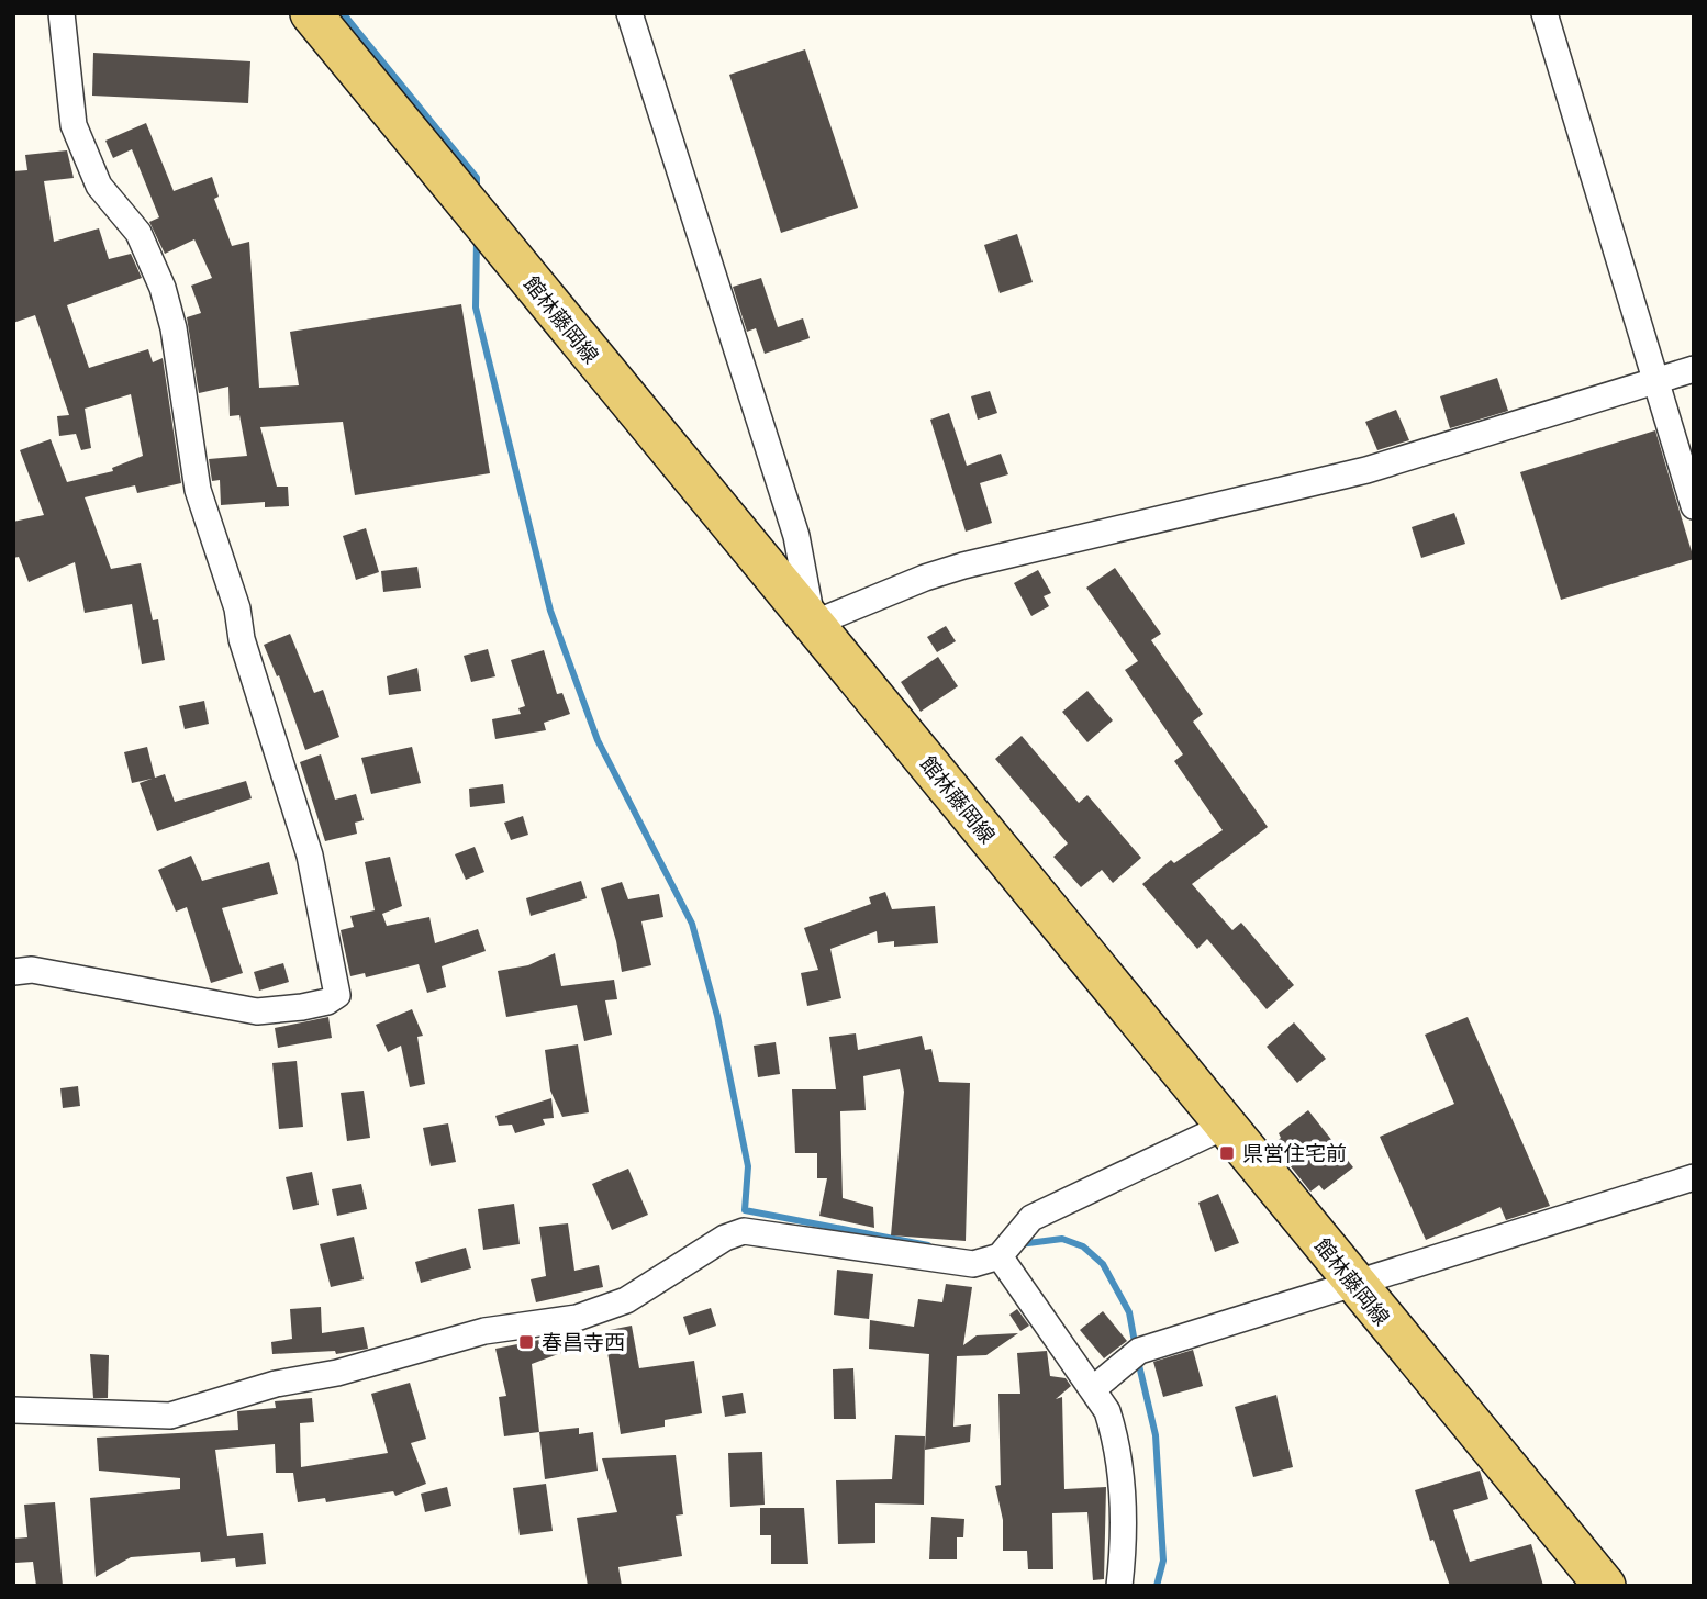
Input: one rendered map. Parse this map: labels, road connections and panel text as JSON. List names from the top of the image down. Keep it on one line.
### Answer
{"streets":{"main road":["館林藤岡線"]},"places":{"transit":["県営住宅前","春昌寺西"]}}
